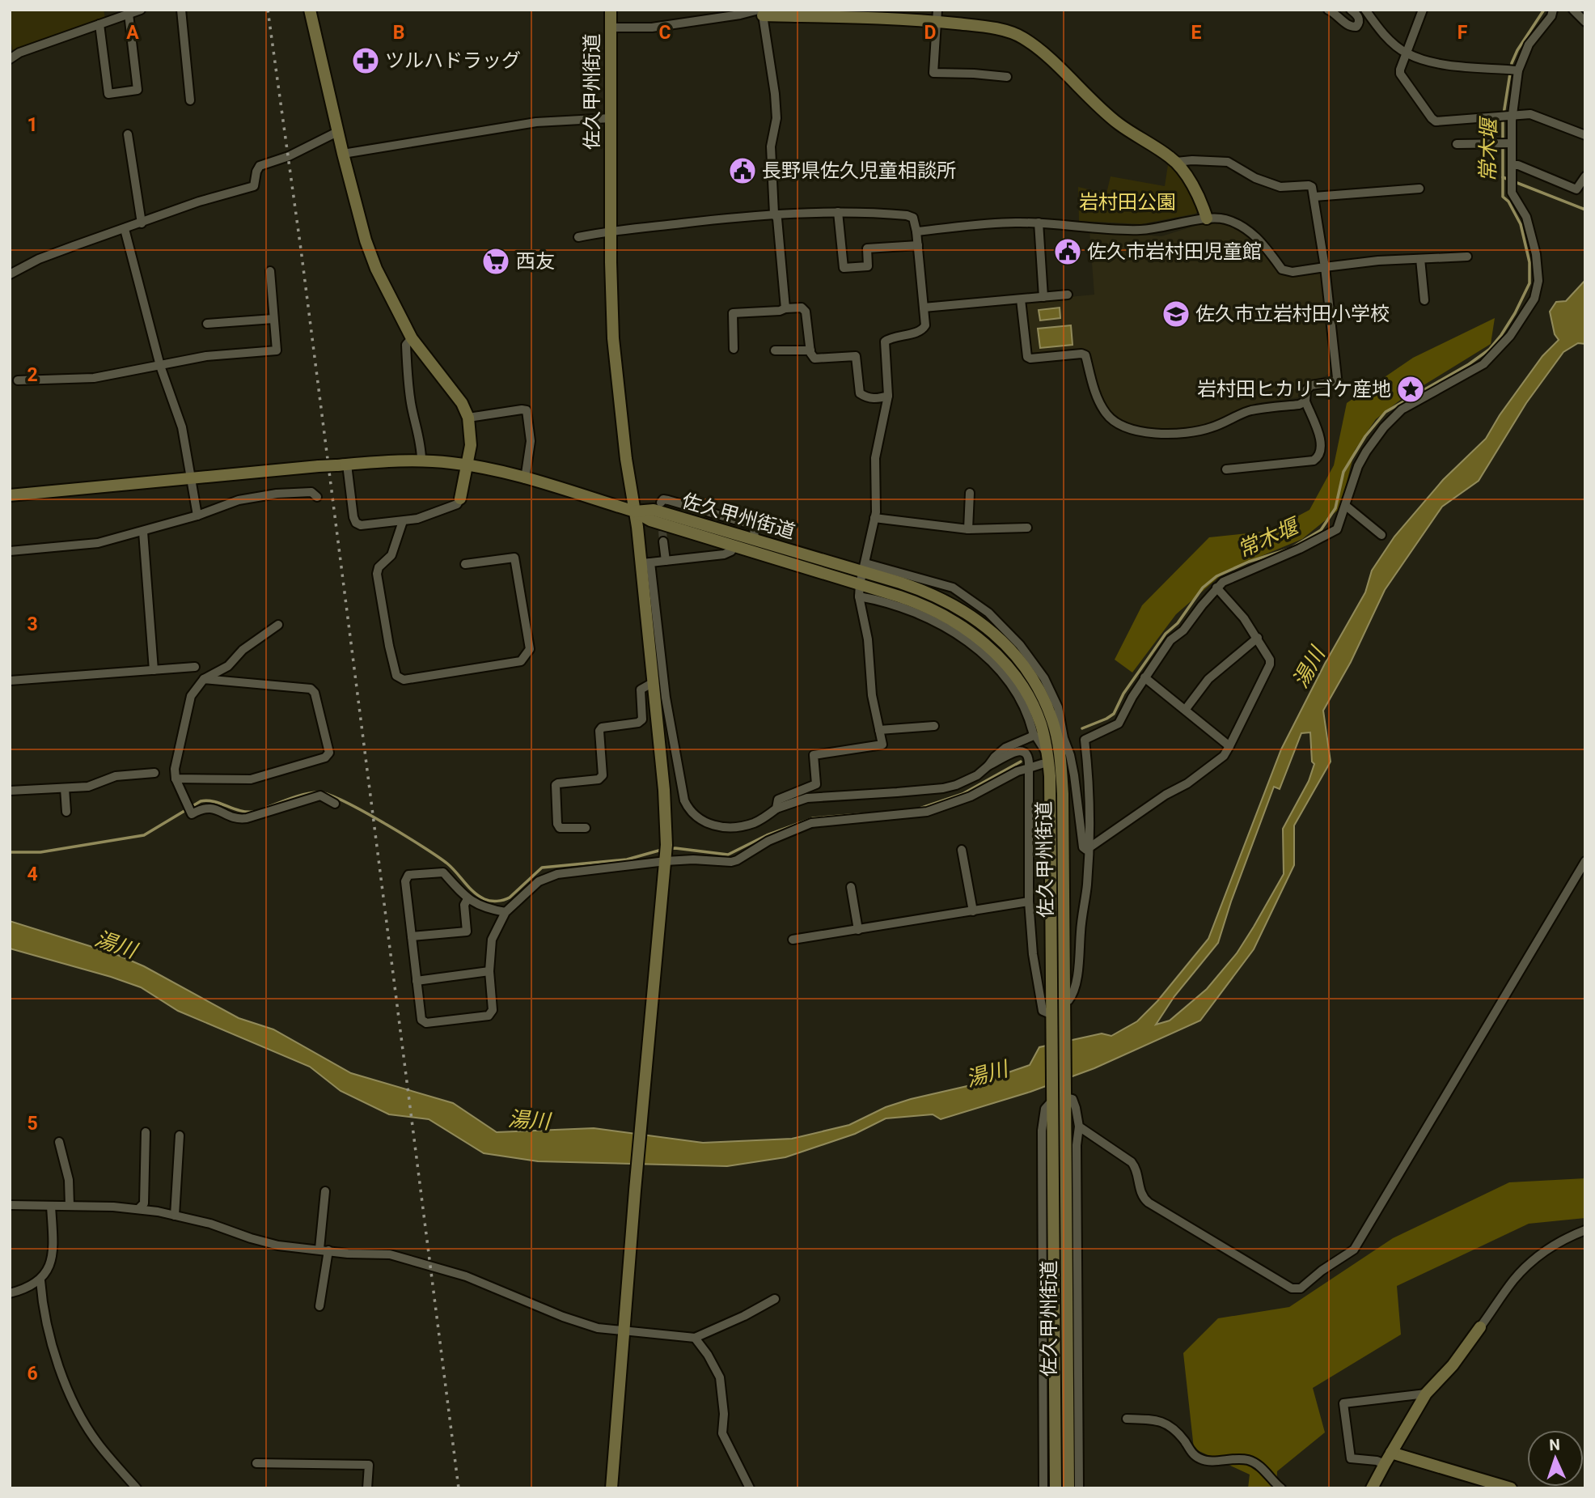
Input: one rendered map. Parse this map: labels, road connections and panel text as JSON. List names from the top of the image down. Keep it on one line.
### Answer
{"streets":{"street":["佐久甲州街道"]},"water":["常木堰","湯川"],"parks":["岩村田公園"],"places":{"pharmacy":["ツルハドラッグ"],"public building":["長野県佐久児童相談所","佐久市岩村田児童館"],"supermarket":["西友"],"school or university":["佐久市立岩村田小学校"],"place":["岩村田ヒカリゴケ産地"]},"north":"top","grid":{"columns":["A","B","C","D","E","F"],"rows":["1","2","3","4","5","6"]}}
